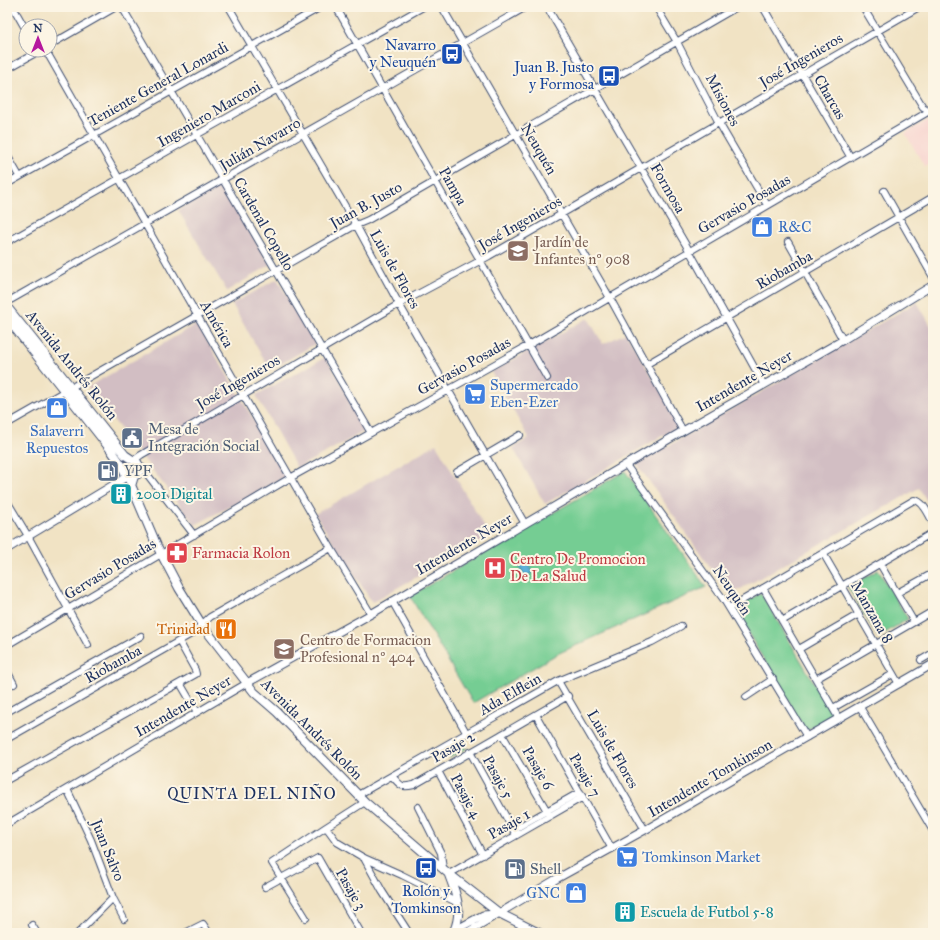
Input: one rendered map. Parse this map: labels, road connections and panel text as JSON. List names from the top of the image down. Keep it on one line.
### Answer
{"streets":{"main road":["Avenida Andrés Rolón"],"street":["José Ingenieros","Teniente General Lonardi","Charcas","Misiones","Ingeniero Marconi","Julián Navarro","Neuquén","Pampa","Formosa","Gervasio Posadas","Juan B. Justo","Cardenal Copello","Luis de Flores","Riobamba","América","Intendente Neyer","Manzana 8","Ada Elflein","Pasaje 2","Pasaje 6","Pasaje 7","Pasaje 5","Intendente Tomkinson","Pasaje 4","Pasaje 1","Juan Salvo","Pasaje 3"]},"crossings":[["José Ingenieros","Charcas"],["José Ingenieros","Misiones"],["José Ingenieros","Neuquén"],["José Ingenieros","Pampa"],["José Ingenieros","Formosa"],["José Ingenieros","Cardenal Copello"],["José Ingenieros","Luis de Flores"],["José Ingenieros","América"],["José Ingenieros","Avenida Andrés Rolón"],["Teniente General Lonardi","Cardenal Copello"],["Teniente General Lonardi","Luis de Flores"],["Teniente General Lonardi","América"],["Charcas","Gervasio Posadas"],["Misiones","Gervasio Posadas"],["Misiones","Juan B. Justo"],["Ingeniero Marconi","Pampa"],["Ingeniero Marconi","Cardenal Copello"],["Ingeniero Marconi","Luis de Flores"],["Ingeniero Marconi","América"],["Julián Navarro","Neuquén"],["Julián Navarro","Pampa"],["Julián Navarro","Cardenal Copello"],["Julián Navarro","Luis de Flores"],["Julián Navarro","América"],["Neuquén","Gervasio Posadas"],["Neuquén","Juan B. Justo"],["Neuquén","Riobamba"],["Neuquén","Intendente Neyer"],["Neuquén","Intendente Tomkinson"],["Pampa","Gervasio Posadas"],["Pampa","Juan B. Justo"],["Formosa","Gervasio Posadas"],["Formosa","Juan B. Justo"],["Formosa","Riobamba"],["Formosa","Intendente Neyer"],["Gervasio Posadas","Cardenal Copello"],["Gervasio Posadas","Luis de Flores"],["Gervasio Posadas","América"],["Gervasio Posadas","Avenida Andrés Rolón"],["Juan B. Justo","Cardenal Copello"],["Juan B. Justo","Luis de Flores"],["Juan B. Justo","América"],["Juan B. Justo","Avenida Andrés Rolón"],["Luis de Flores","Intendente Neyer"],["Luis de Flores","Ada Elflein"],["Luis de Flores","Pasaje 2"],["Luis de Flores","Intendente Tomkinson"],["Riobamba","América"],["Riobamba","Avenida Andrés Rolón"],["América","Intendente Neyer"],["Avenida Andrés Rolón","Intendente Neyer"],["Avenida Andrés Rolón","Ada Elflein"],["Avenida Andrés Rolón","Intendente Tomkinson"],["Avenida Andrés Rolón","Pasaje 1"],["Intendente Neyer","Juan Salvo"],["Manzana 8","Intendente Tomkinson"],["Ada Elflein","Pasaje 2"],["Pasaje 2","Pasaje 6"],["Pasaje 2","Pasaje 7"],["Pasaje 2","Pasaje 5"],["Pasaje 2","Pasaje 4"],["Pasaje 6","Pasaje 1"],["Pasaje 7","Intendente Tomkinson"],["Pasaje 7","Pasaje 1"],["Pasaje 5","Pasaje 1"],["Pasaje 4","Pasaje 1"]],"districts":["QUINTA DEL NIÑO"],"places":{"bus stop":["Navarro y Neuquén","Juan B. Justo y Formosa","Rolón y Tomkinson"],"shop":["R&C","Salaverri Repuestos","GNC"],"school or university":["Jardín de Infantes nº 908","Centro de Formacion Profesional nº 404"],"supermarket":["Supermercado Eben-Ezer","Tomkinson Market"],"public building":["Mesa de Integración Social"],"fuel station":["YPF","Shell"],"building":["2001 Digital","Escuela de Futbol 5-8"],"pharmacy":["Farmacia Rolon"],"hospital":["Centro De Promocion De La Salud"],"restaurant":["Trinidad"]},"north":"top"}
